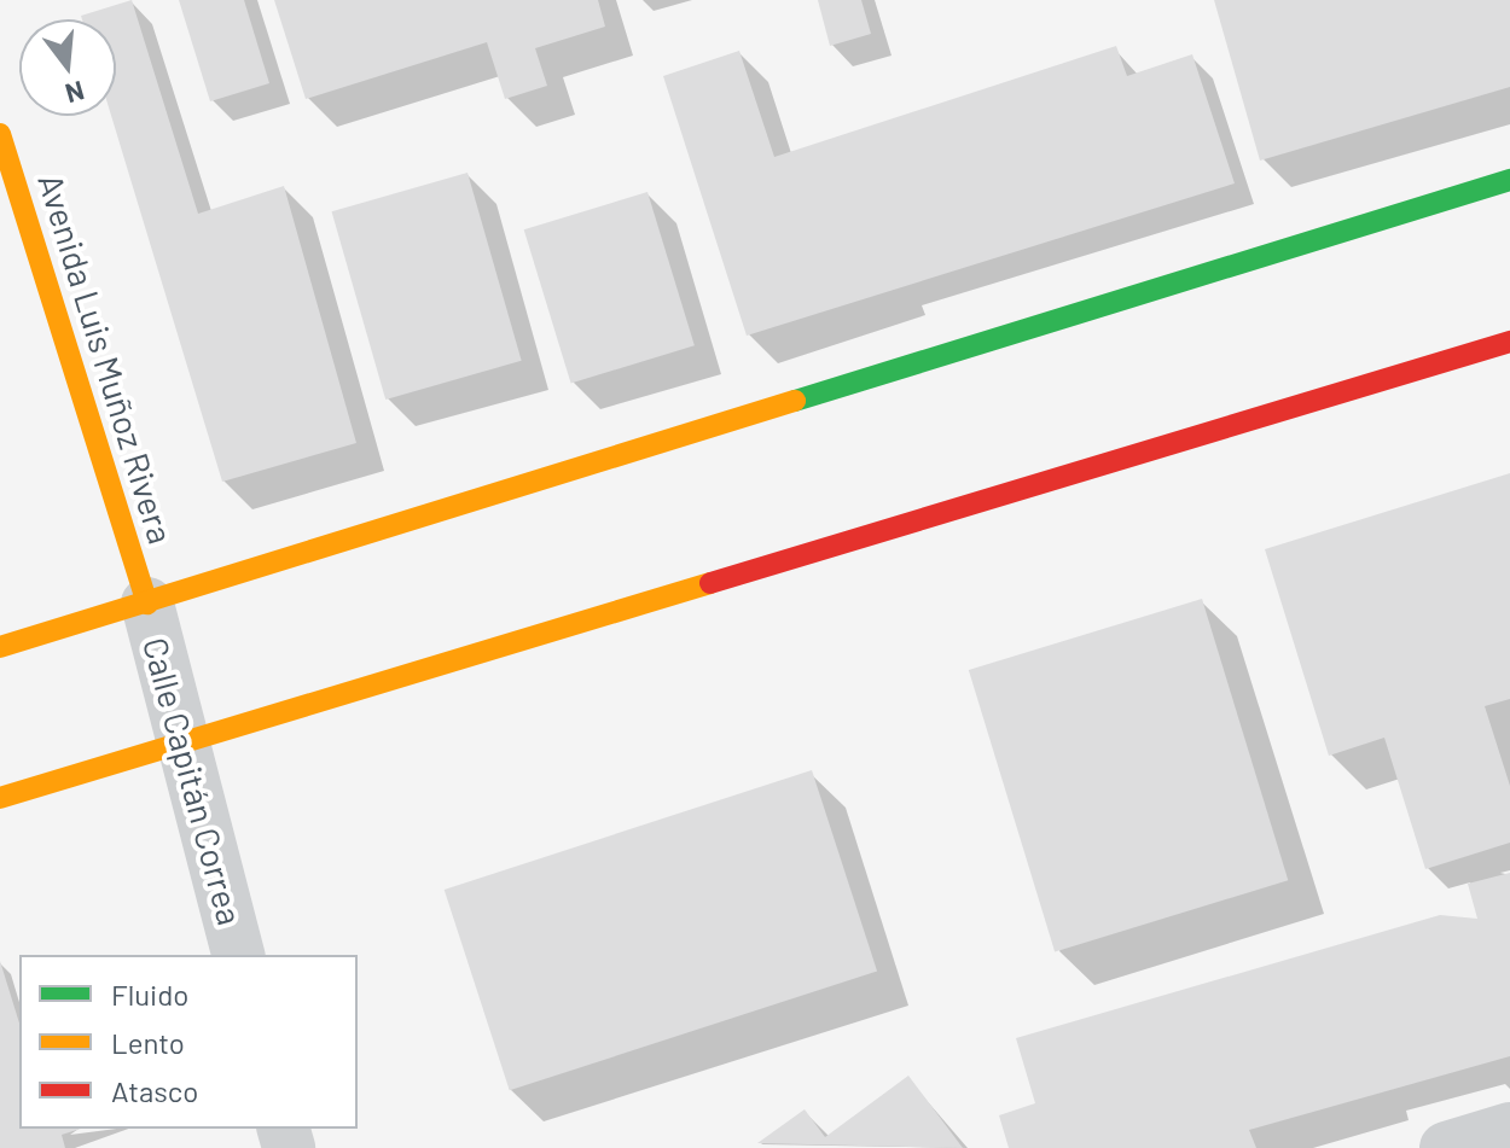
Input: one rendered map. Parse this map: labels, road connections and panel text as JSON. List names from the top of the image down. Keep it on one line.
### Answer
{"streets":{"main road":["Avenida Luis Muñoz Rivera"],"street":["Calle Capitán Correa"]},"crossings":[["Avenida Luis Muñoz Rivera","Calle Capitán Correa"]],"legend":["Fluido","Lento","Atasco"],"north":"bottom"}
